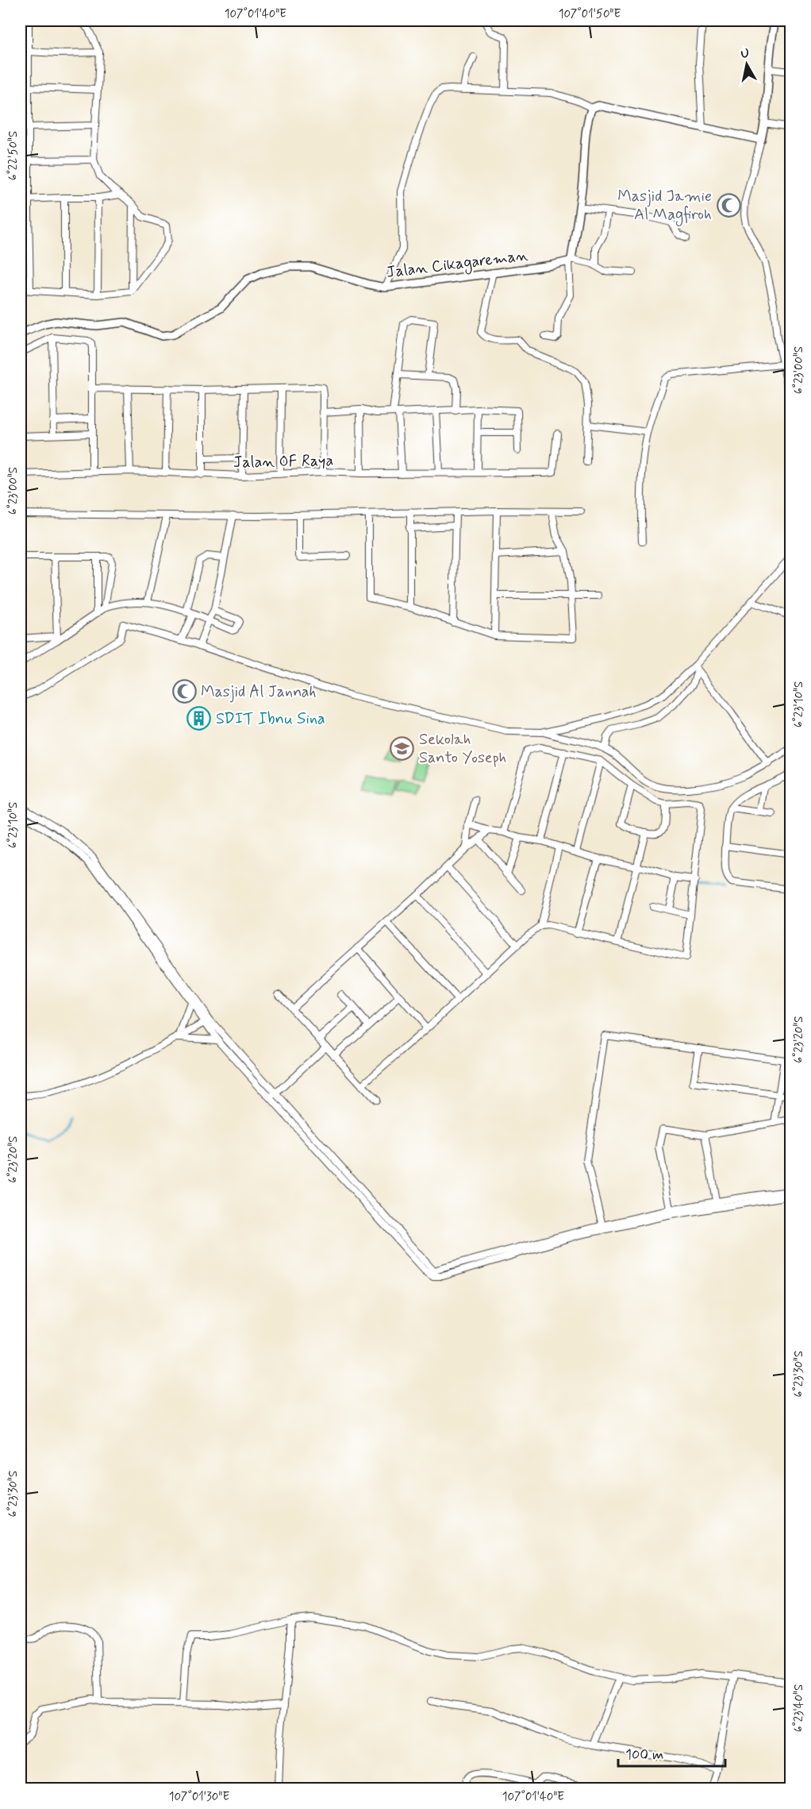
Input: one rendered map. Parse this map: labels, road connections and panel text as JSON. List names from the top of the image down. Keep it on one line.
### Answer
{"streets":{"street":["Jalan Cikagareman","Jalan OF Raya"]},"places":{"mosque":["Masjid Jamie Al Magfiroh","Masjid Al Jannah"],"building":["SDIT Ibnu Sina"],"school or university":["Sekolah Santo Yoseph"]},"scale_bar":"100 m","north":"top","coordinates":["107°01'40\"E","107°01'50\"E","6°22'50\"S","6°23'00\"S","6°23'10\"S","6°23'20\"S","6°23'30\"S","6°23'40\"S","107°01'30\"E"]}
